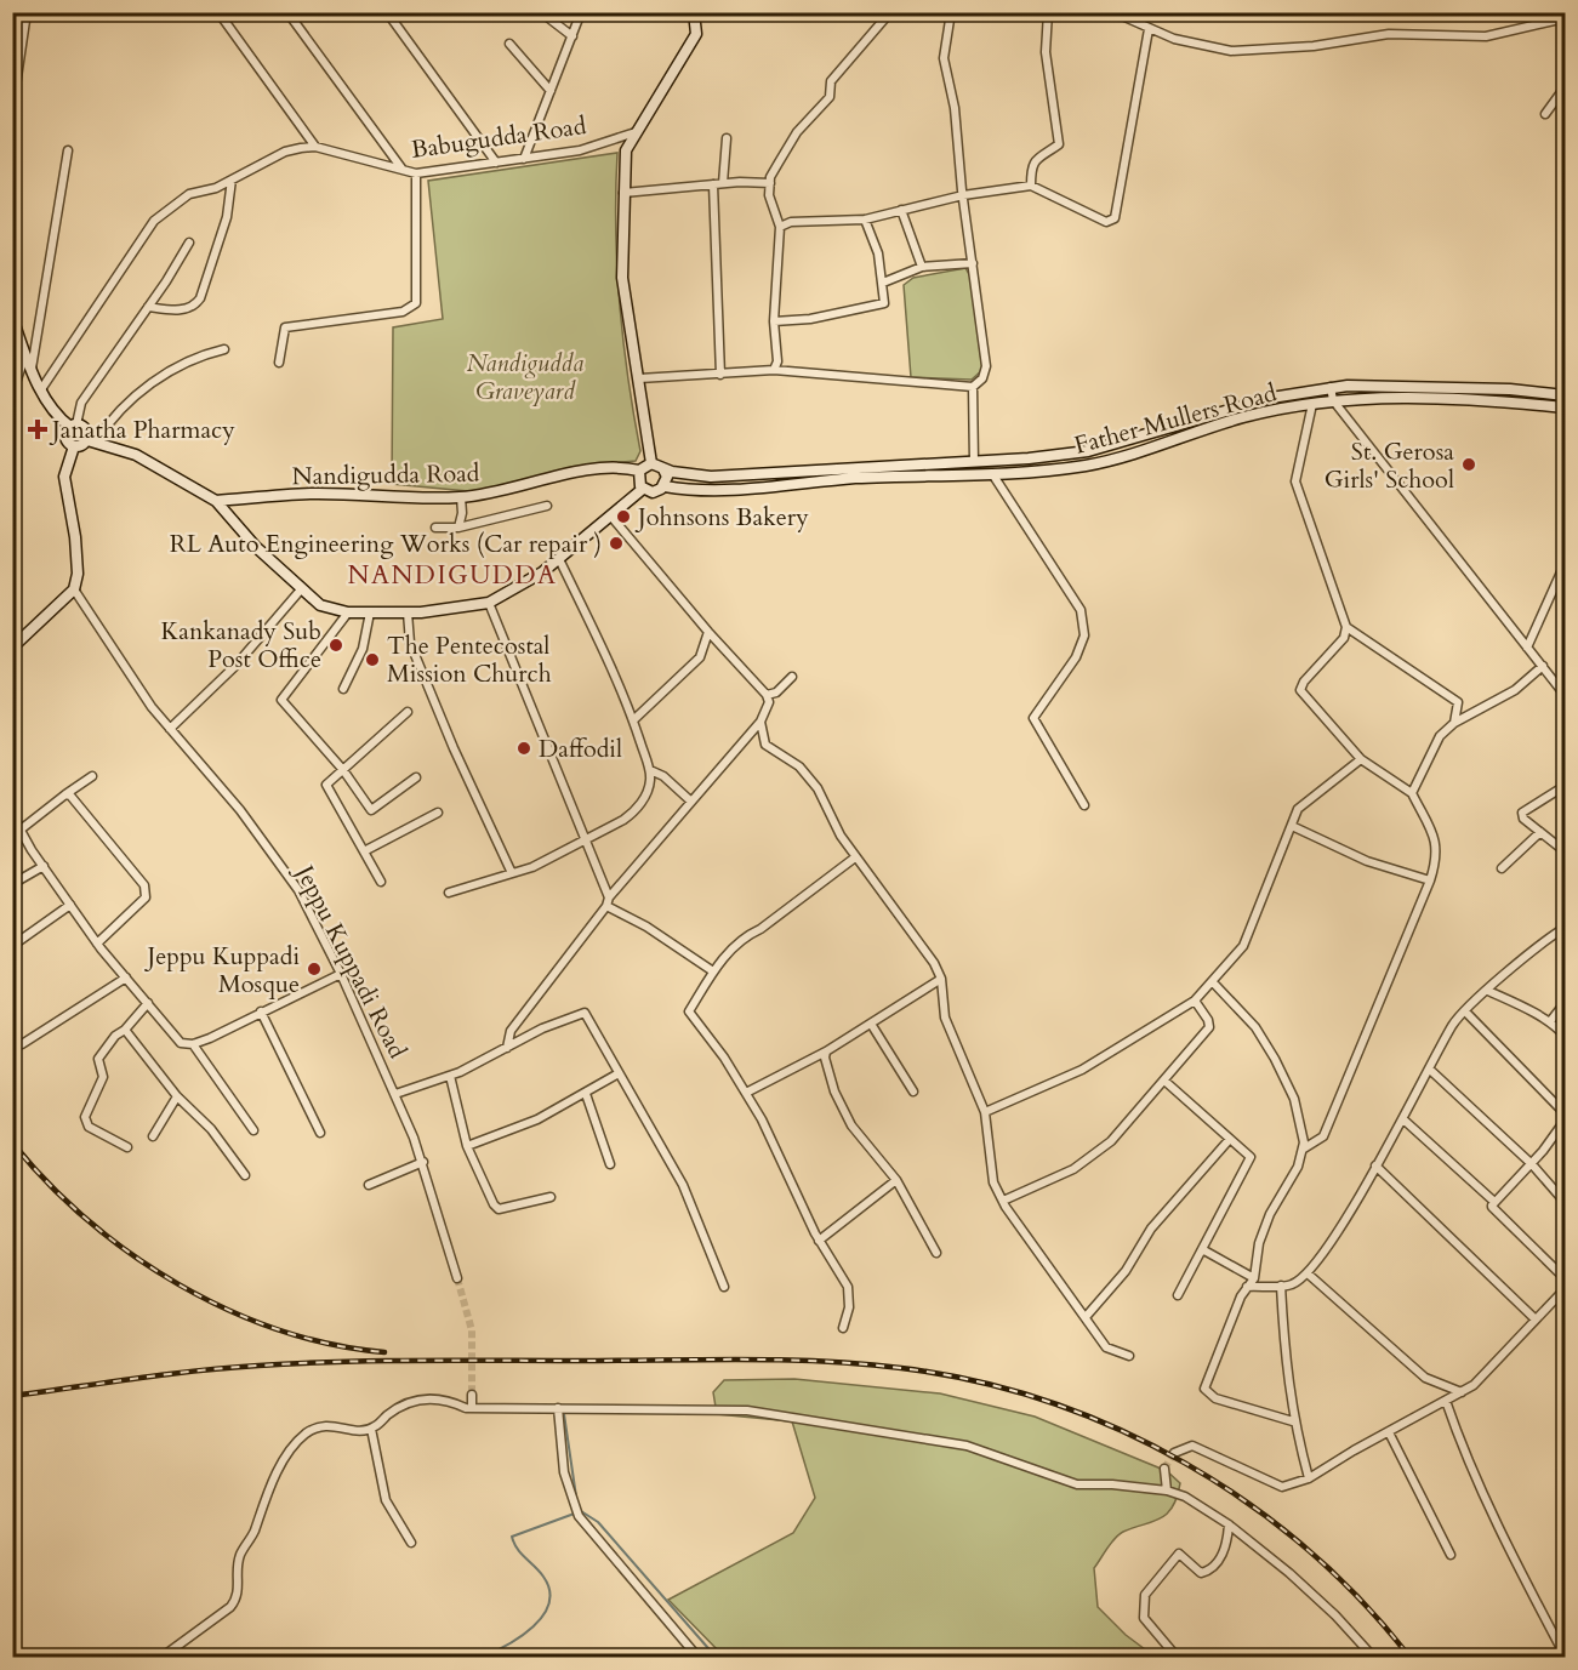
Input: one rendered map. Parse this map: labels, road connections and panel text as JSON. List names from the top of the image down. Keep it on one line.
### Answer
{"streets":{"main road":["Father Mullers Road","Nandigudda Road"],"street":["Babugudda Road","Jeppu Kuppadi Road"]},"crossings":[["Father Mullers Road","Nandigudda Road"]],"districts":["NANDIGUDDA"],"parks":["Nandigudda Graveyard"],"places":{"health":["Janatha Pharmacy"],"other":["St. Gerosa Girls' School","Johnsons Bakery","RL Auto Engineering Works (Car repair )","Kankanady Sub Post Office","The Pentecostal Mission Church","Daffodil","Jeppu Kuppadi Mosque"]}}
